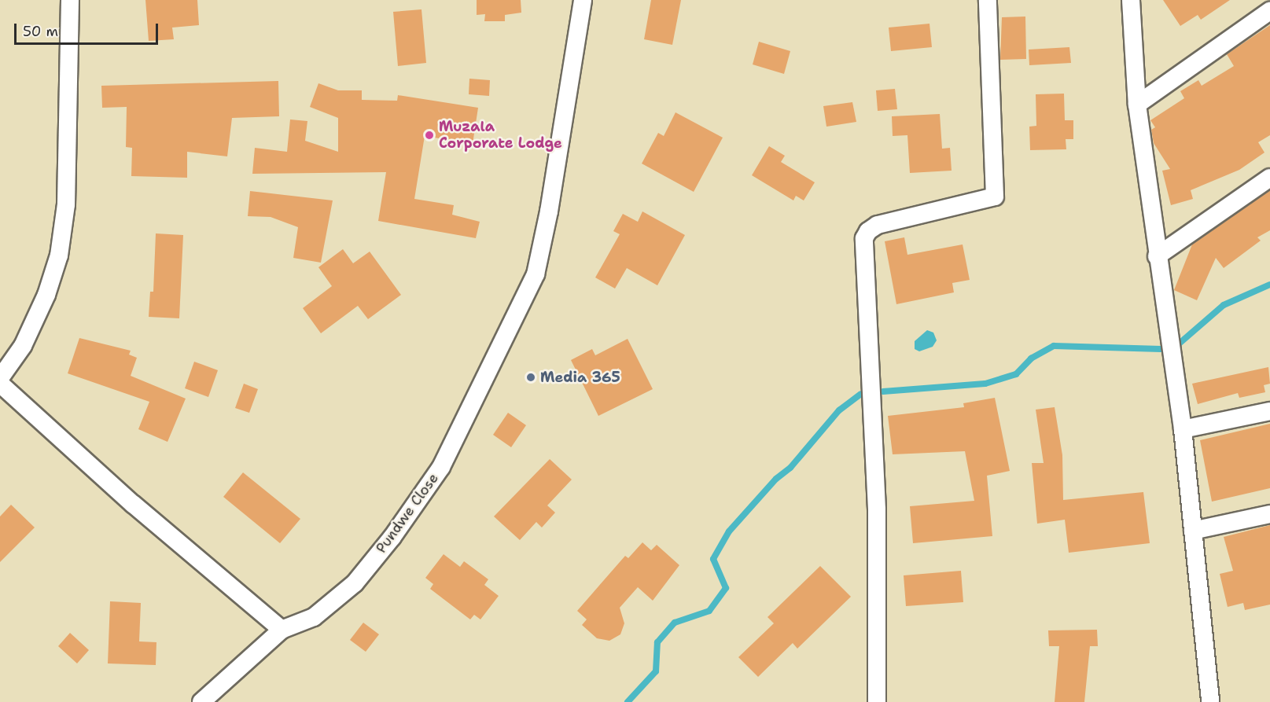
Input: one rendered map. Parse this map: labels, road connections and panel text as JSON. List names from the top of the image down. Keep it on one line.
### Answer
{"streets":{"street":["Pundwe Close"]},"places":["Muzala Corporate Lodge","Media 365"],"scale_bar":"50 m"}
